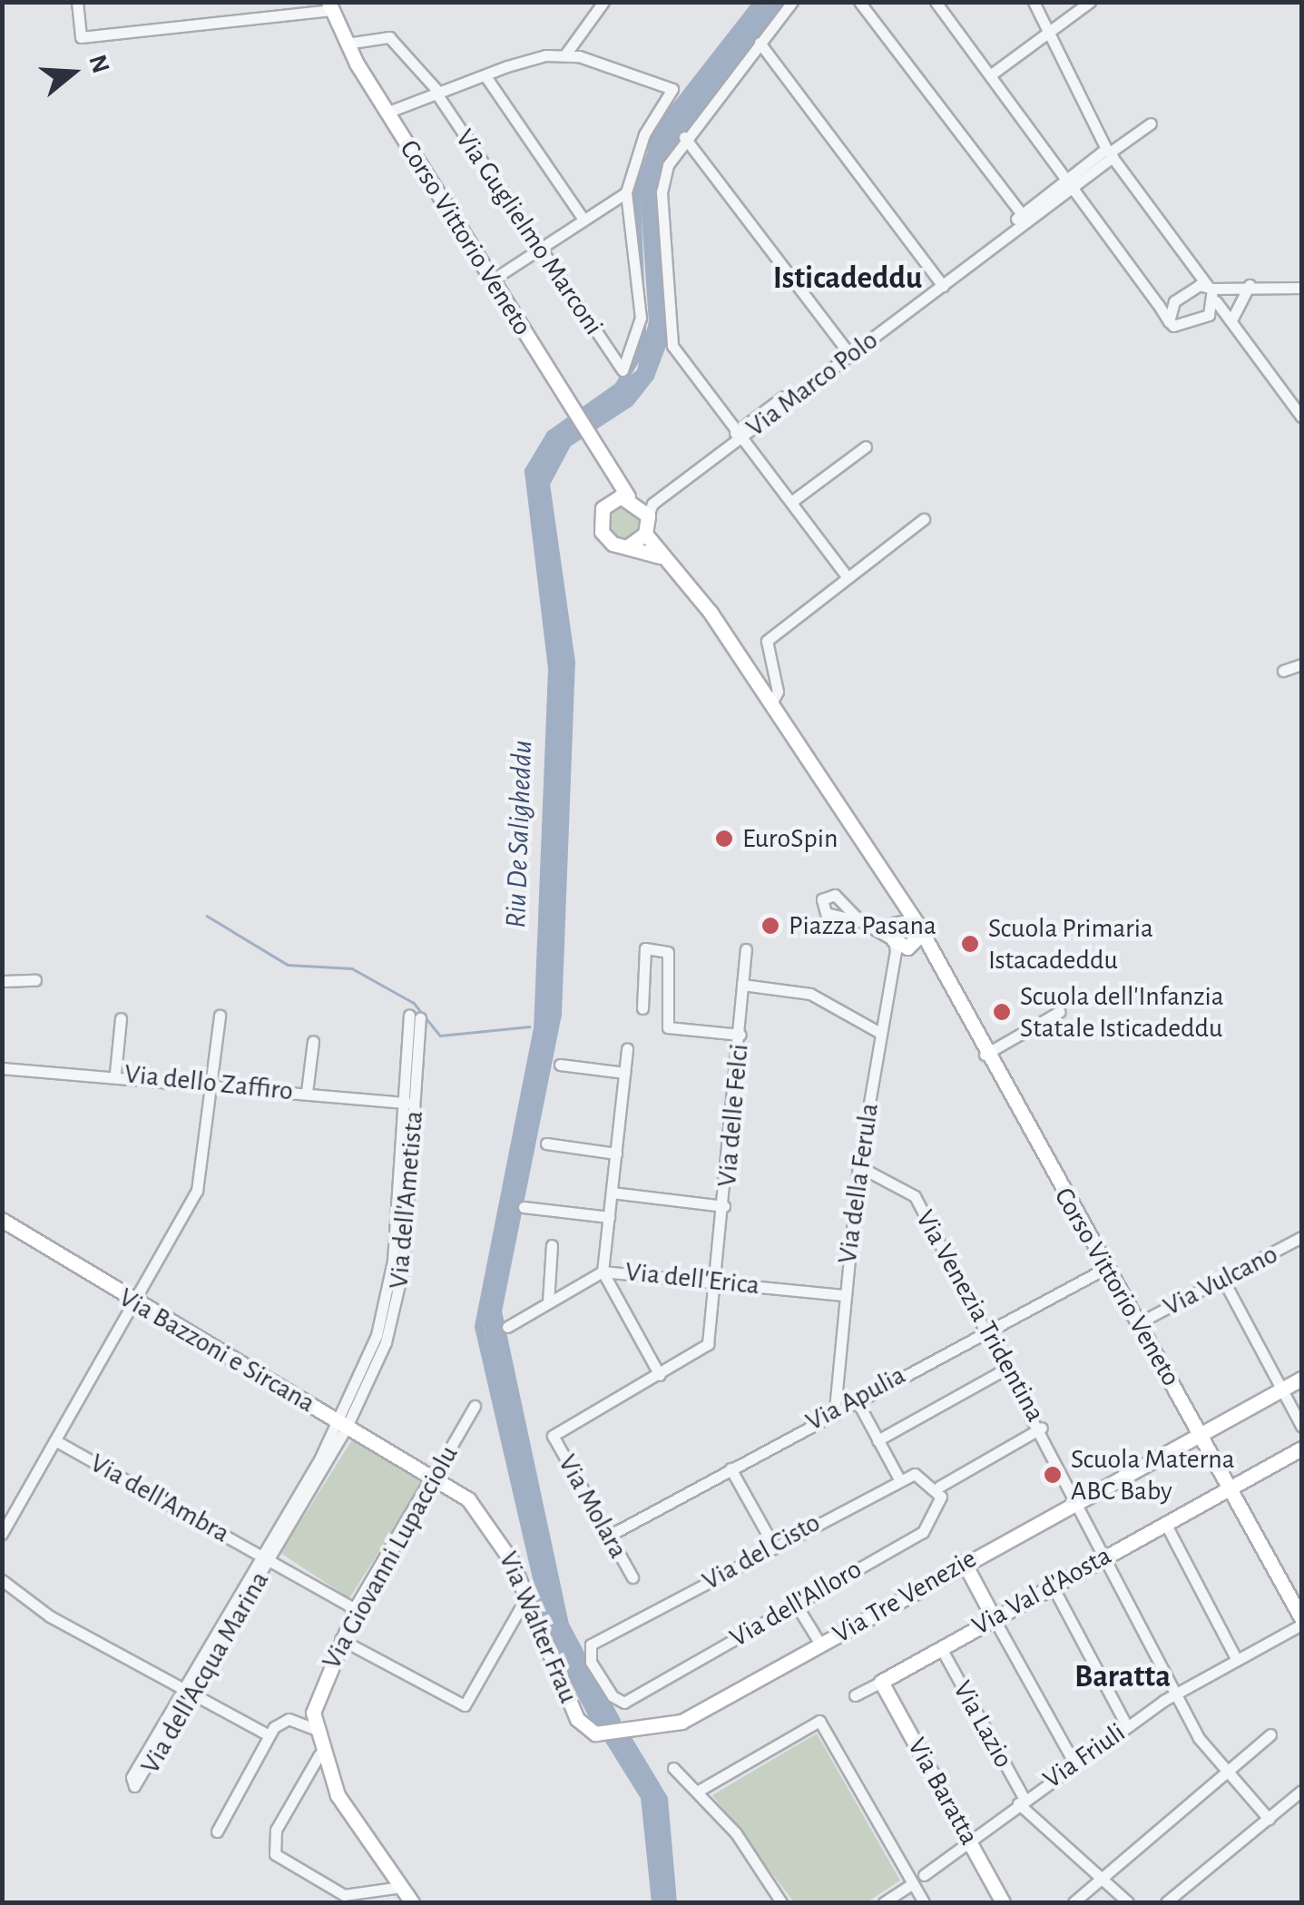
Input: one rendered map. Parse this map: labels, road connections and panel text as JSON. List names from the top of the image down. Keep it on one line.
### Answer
{"streets":{"street":["Via Guglielmo Marconi","Corso Vittorio Veneto","Via Marco Polo","Via dello Zaffiro","Via delle Felci","Via della Ferula","Via dell'Ametista","Via dell'Erica","Via Vulcano","Via Venezia Tridentina","Via Bazzoni e Sircana","Via Apulia","Via dell'Ambra","Via Molara","Via del Cisto","Via Giovanni Lupacciolu","Via Val d'Aosta","Via Tre Venezie","Via dell'Alloro","Via Walter Frau","Via dell'Acqua Marina","Via Lazio","Via Friuli","Via Baratta"]},"crossings":[["Via Guglielmo Marconi","Corso Vittorio Veneto"],["Corso Vittorio Veneto","Via Marco Polo"],["Corso Vittorio Veneto","Via della Ferula"],["Corso Vittorio Veneto","Via Vulcano"],["Corso Vittorio Veneto","Via Apulia"],["Corso Vittorio Veneto","Via Val d'Aosta"],["Corso Vittorio Veneto","Via Tre Venezie"],["Corso Vittorio Veneto","Via Friuli"],["Via dello Zaffiro","Via dell'Ametista"],["Via delle Felci","Via dell'Erica"],["Via delle Felci","Via Molara"],["Via della Ferula","Via dell'Erica"],["Via della Ferula","Via Venezia Tridentina"],["Via della Ferula","Via Apulia"],["Via dell'Ametista","Via Bazzoni e Sircana"],["Via dell'Ametista","Via dell'Acqua Marina"],["Via Venezia Tridentina","Via Apulia"],["Via Venezia Tridentina","Via Val d'Aosta"],["Via Venezia Tridentina","Via Tre Venezie"],["Via Venezia Tridentina","Via Friuli"],["Via Bazzoni e Sircana","Via Giovanni Lupacciolu"],["Via Bazzoni e Sircana","Via Walter Frau"],["Via Bazzoni e Sircana","Via dell'Acqua Marina"],["Via Apulia","Via Molara"],["Via dell'Ambra","Via Giovanni Lupacciolu"],["Via dell'Ambra","Via dell'Acqua Marina"],["Via del Cisto","Via dell'Alloro"],["Via Giovanni Lupacciolu","Via Walter Frau"],["Via Val d'Aosta","Via Lazio"],["Via Val d'Aosta","Via Baratta"],["Via Tre Venezie","Via Walter Frau"],["Via Lazio","Via Friuli"],["Via Friuli","Via Baratta"]],"districts":["Isticadeddu","Baratta"],"water":["Riu De Saligheddu"],"places":["EuroSpin","Piazza Pasana","Scuola Primaria Istacadeddu","Scuola dell'Infanzia Statale Isticadeddu","Scuola Materna ABC Baby"],"north":"right"}
